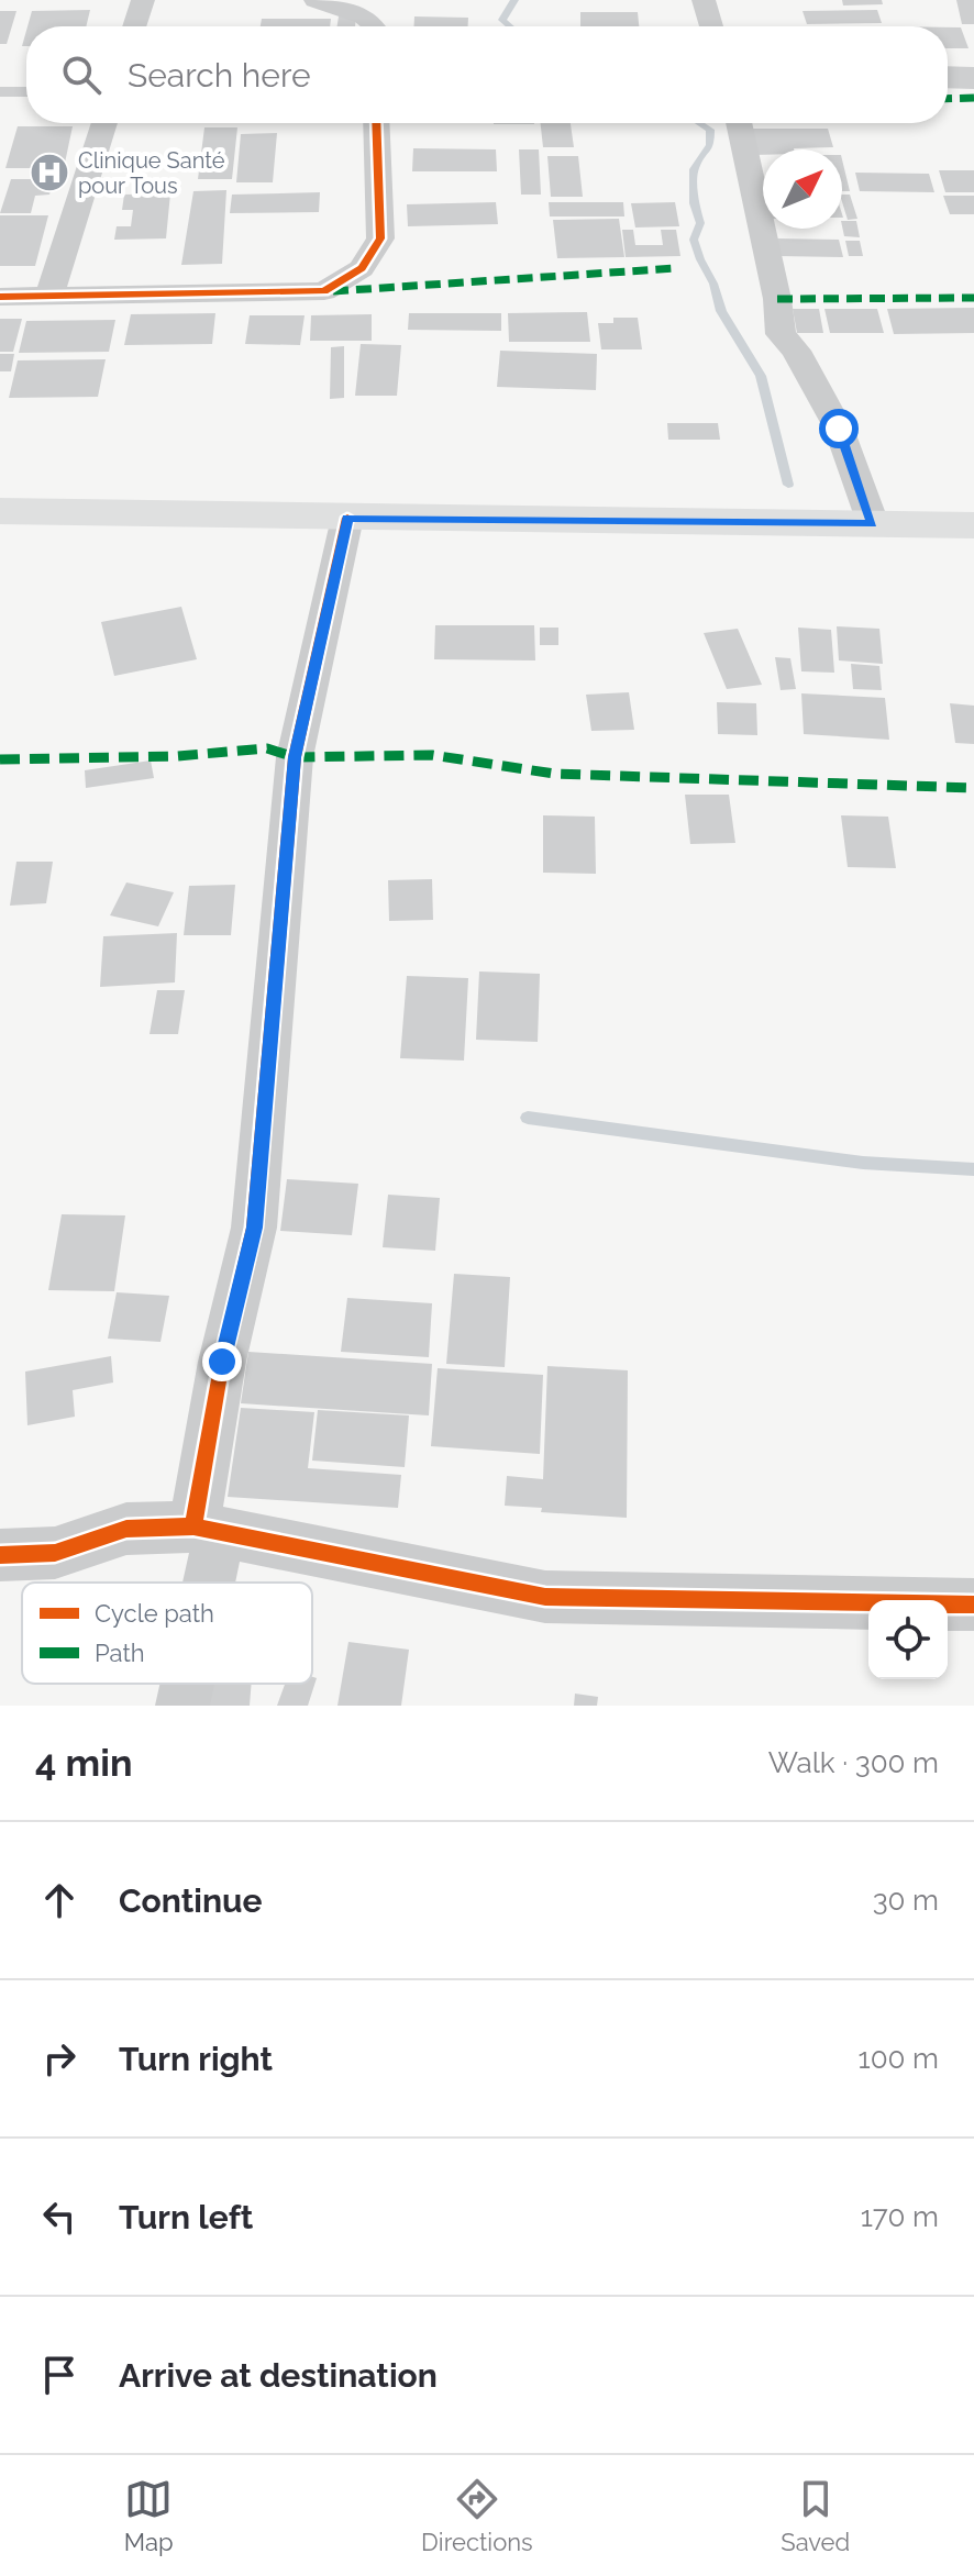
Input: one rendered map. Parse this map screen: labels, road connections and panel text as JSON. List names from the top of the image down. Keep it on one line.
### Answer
{"places":{"hospital":["Clinique Santé pour Tous"]},"legend":["Cycle path","Path"],"north":"top right","page":{"search":"Search here","heading":["4 min","Walk · 300 m"],"list":[["Continue","30 m"],["Turn right","100 m"],["Turn left","170 m"],"Arrive at destination"],"nav":["Map","Directions","Saved"]}}
